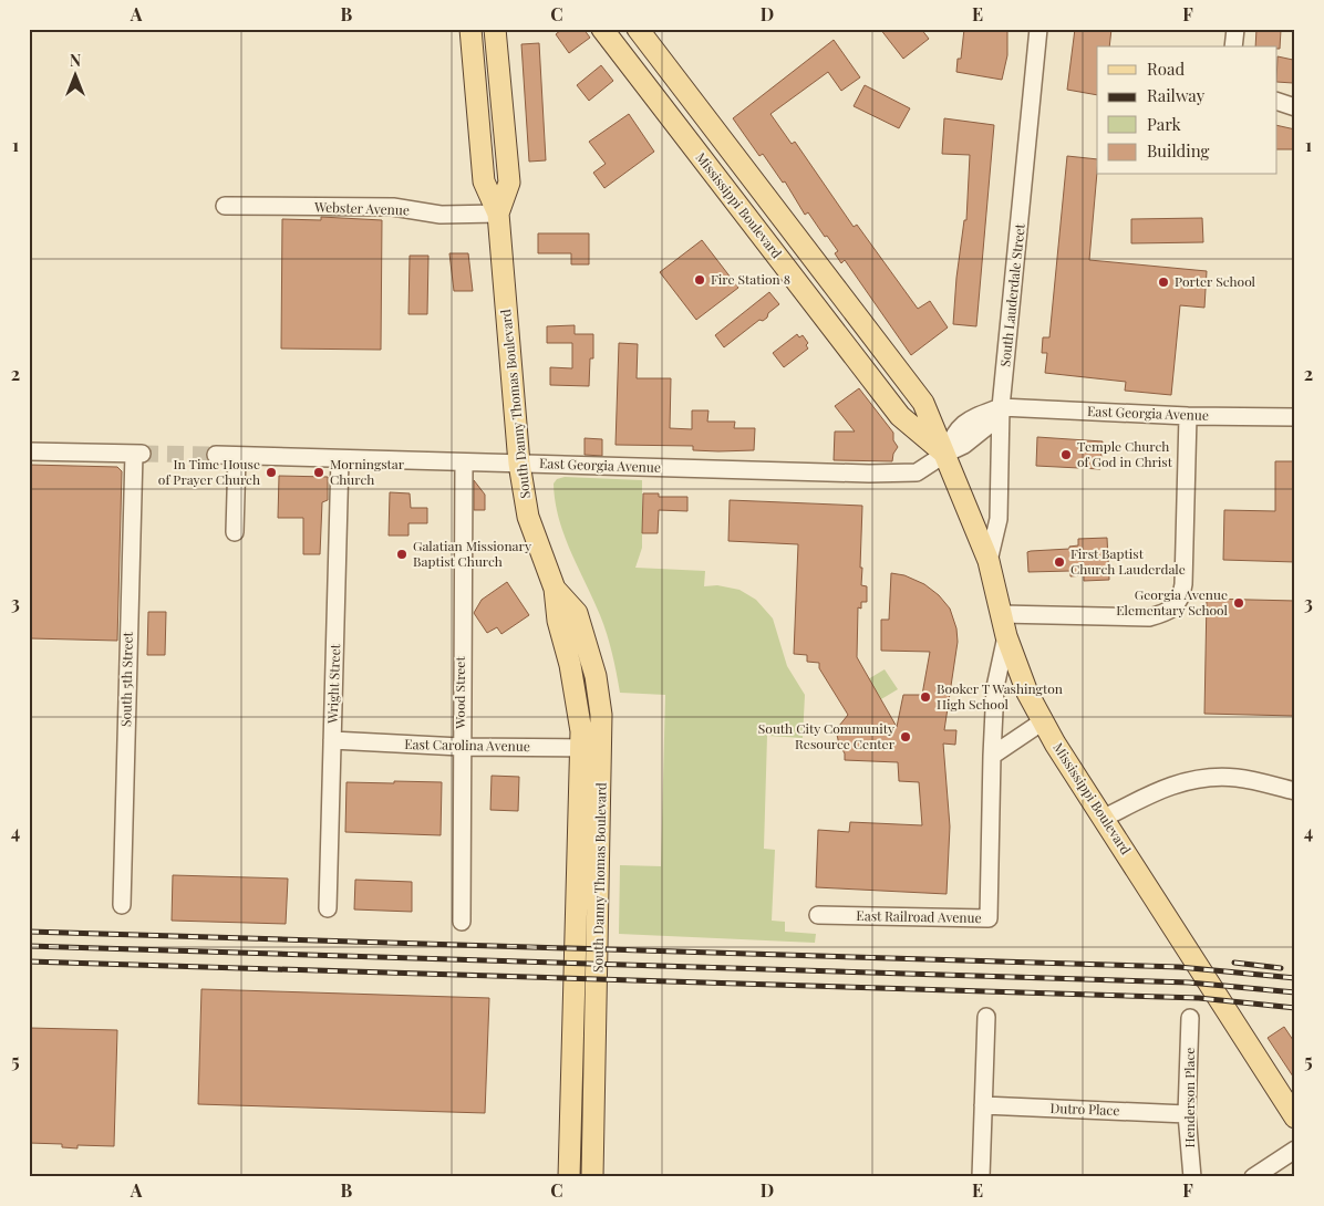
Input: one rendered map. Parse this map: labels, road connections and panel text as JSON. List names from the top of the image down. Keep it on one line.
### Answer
{"streets":{"main road":["Mississippi Boulevard","South Danny Thomas Boulevard"],"street":["Webster Avenue","South Lauderdale Street","East Georgia Avenue","South 5th Street","Wright Street","Wood Street","East Carolina Avenue","East Railroad Avenue","Henderson Place","Dutro Place"]},"crossings":[["Mississippi Boulevard","South Lauderdale Street"],["Mississippi Boulevard","East Georgia Avenue"],["Mississippi Boulevard","East Railroad Avenue"],["Webster Avenue","South Danny Thomas Boulevard"],["South Lauderdale Street","East Georgia Avenue"],["South Danny Thomas Boulevard","East Georgia Avenue"],["South Danny Thomas Boulevard","East Carolina Avenue"],["East Georgia Avenue","Wright Street"],["East Georgia Avenue","Wood Street"],["Wright Street","East Carolina Avenue"],["Wood Street","East Carolina Avenue"],["Henderson Place","Dutro Place"]],"places":["Fire Station 8","Porter School","Temple Church of God in Christ","In Time House of Prayer Church","Morningstar Church","Galatian Missionary Baptist Church","First Baptist Church Lauderdale","Georgia Avenue Elementary School","Booker T Washington High School","South City Community Resource Center"],"legend":["Road","Railway","Park","Building"],"north":"top","grid":{"columns":["A","B","C","D","E","F"],"rows":["1","2","3","4","5"]}}
